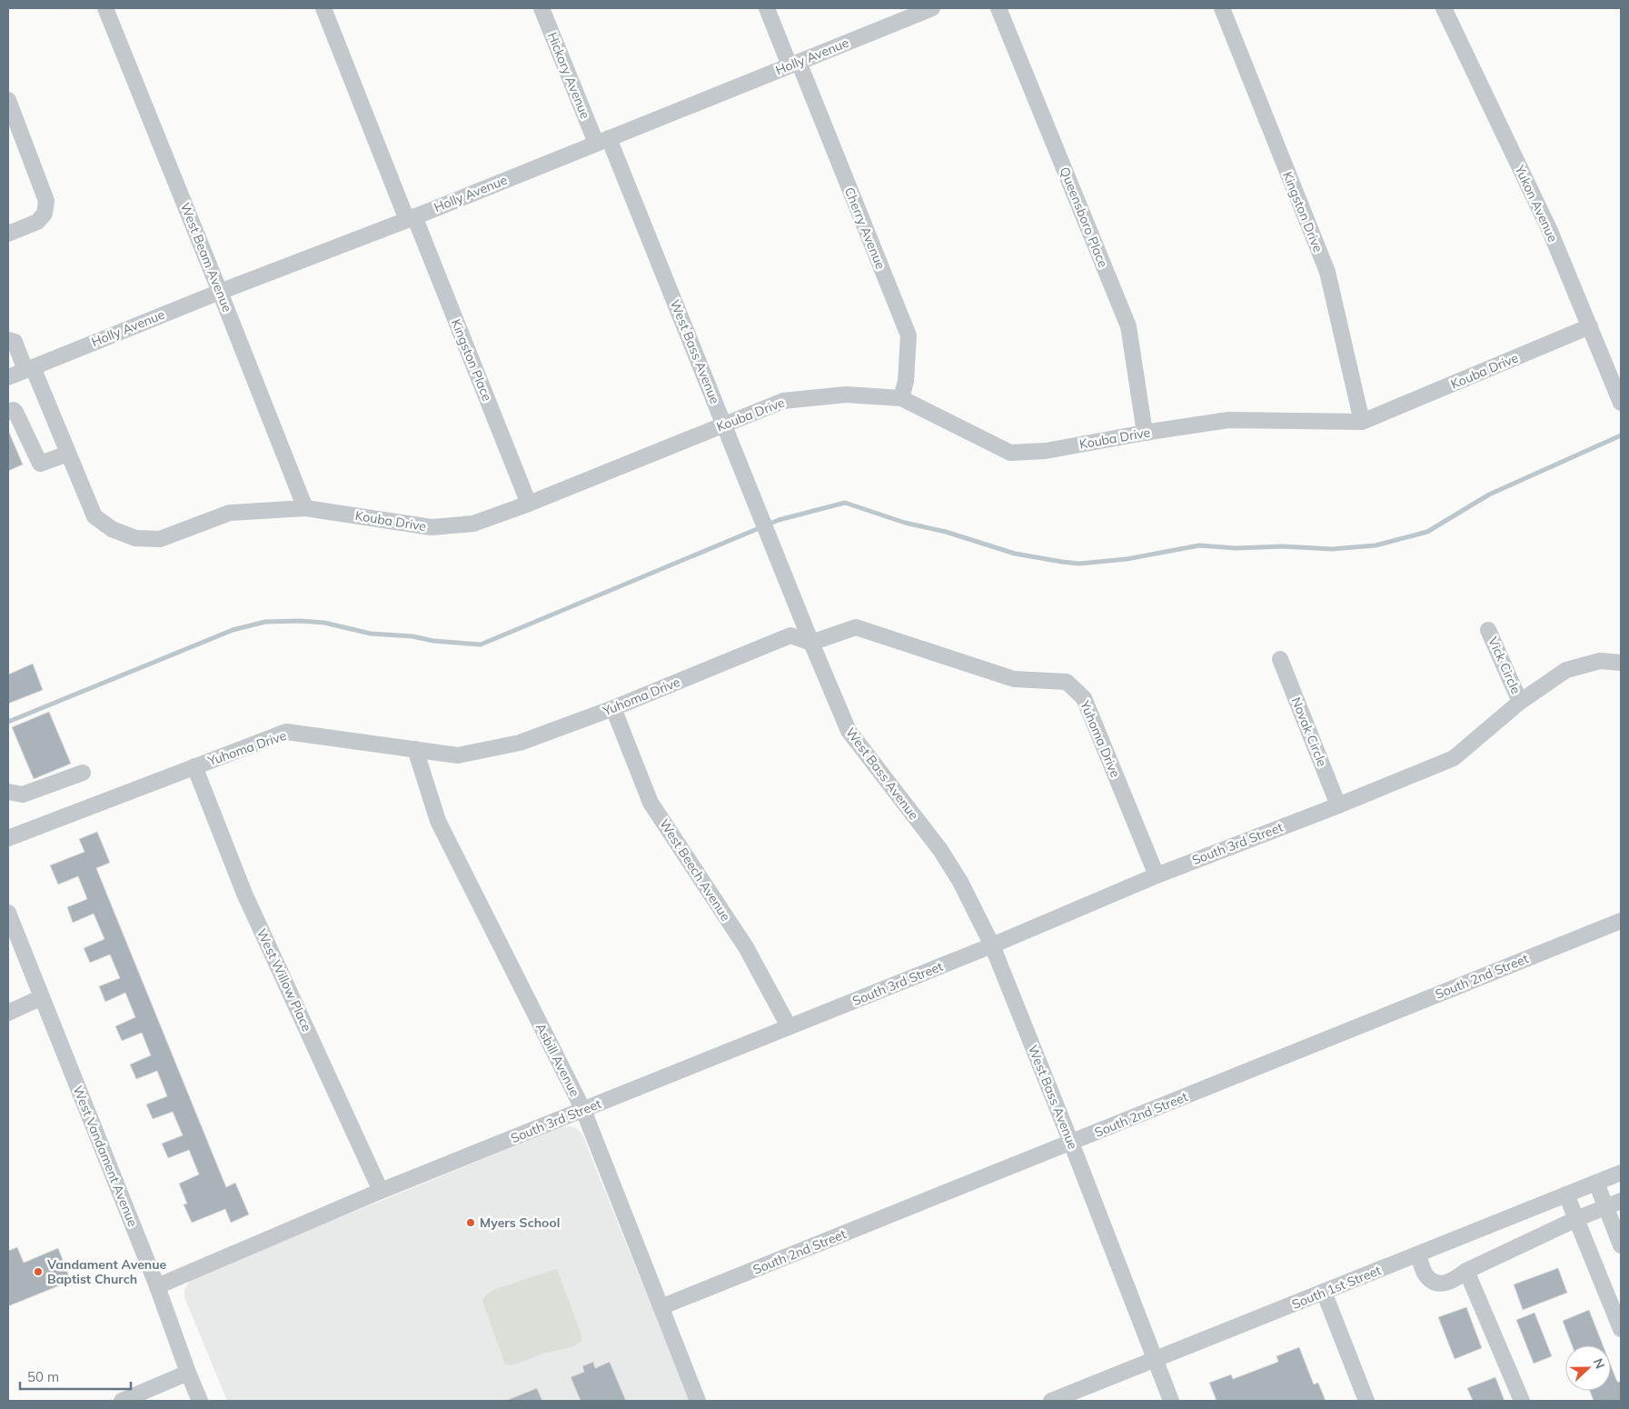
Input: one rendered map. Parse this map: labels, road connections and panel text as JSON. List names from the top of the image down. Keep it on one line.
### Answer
{"streets":{"street":["Holly Avenue","Hickory Avenue","Yukon Avenue","Kingston Drive","Queensboro Place","Cherry Avenue","West Beam Avenue","West Bass Avenue","Kingston Place","Kouba Drive","Vick Circle","Yuhoma Drive","Novak Circle","South 3rd Street","West Beech Avenue","South 2nd Street","West Willow Place","Asbill Avenue","West Vandament Avenue","South 1st Street"]},"crossings":[["Holly Avenue","Hickory Avenue"],["Holly Avenue","Cherry Avenue"],["Holly Avenue","West Beam Avenue"],["Holly Avenue","West Bass Avenue"],["Holly Avenue","Kingston Place"],["Holly Avenue","Kouba Drive"],["Hickory Avenue","West Bass Avenue"],["Yukon Avenue","Kouba Drive"],["Kingston Drive","Kouba Drive"],["Queensboro Place","Kouba Drive"],["Cherry Avenue","Kouba Drive"],["West Beam Avenue","Kouba Drive"],["West Bass Avenue","Kouba Drive"],["West Bass Avenue","Yuhoma Drive"],["West Bass Avenue","South 3rd Street"],["West Bass Avenue","South 2nd Street"],["West Bass Avenue","South 1st Street"],["Kingston Place","Kouba Drive"],["Vick Circle","South 3rd Street"],["Yuhoma Drive","South 3rd Street"],["Yuhoma Drive","West Beech Avenue"],["Yuhoma Drive","West Willow Place"],["Yuhoma Drive","Asbill Avenue"],["Novak Circle","South 3rd Street"],["South 3rd Street","West Beech Avenue"],["South 3rd Street","West Willow Place"],["South 3rd Street","Asbill Avenue"],["South 3rd Street","West Vandament Avenue"],["South 2nd Street","Asbill Avenue"]],"places":["Myers School","Vandament Avenue Baptist Church"],"scale_bar":"50 m","north":"right"}
